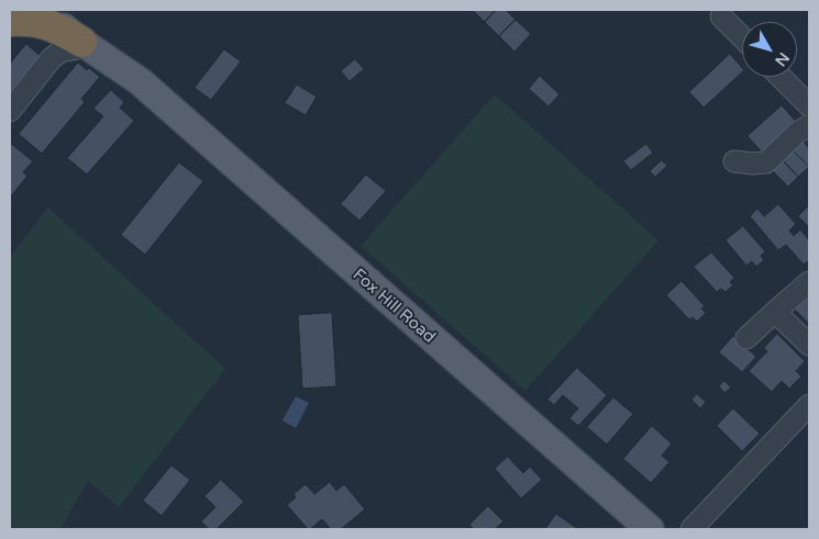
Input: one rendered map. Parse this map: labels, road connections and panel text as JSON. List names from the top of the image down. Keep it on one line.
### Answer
{"streets":{"main road":["Fox Hill Road"]},"north":"bottom right"}
